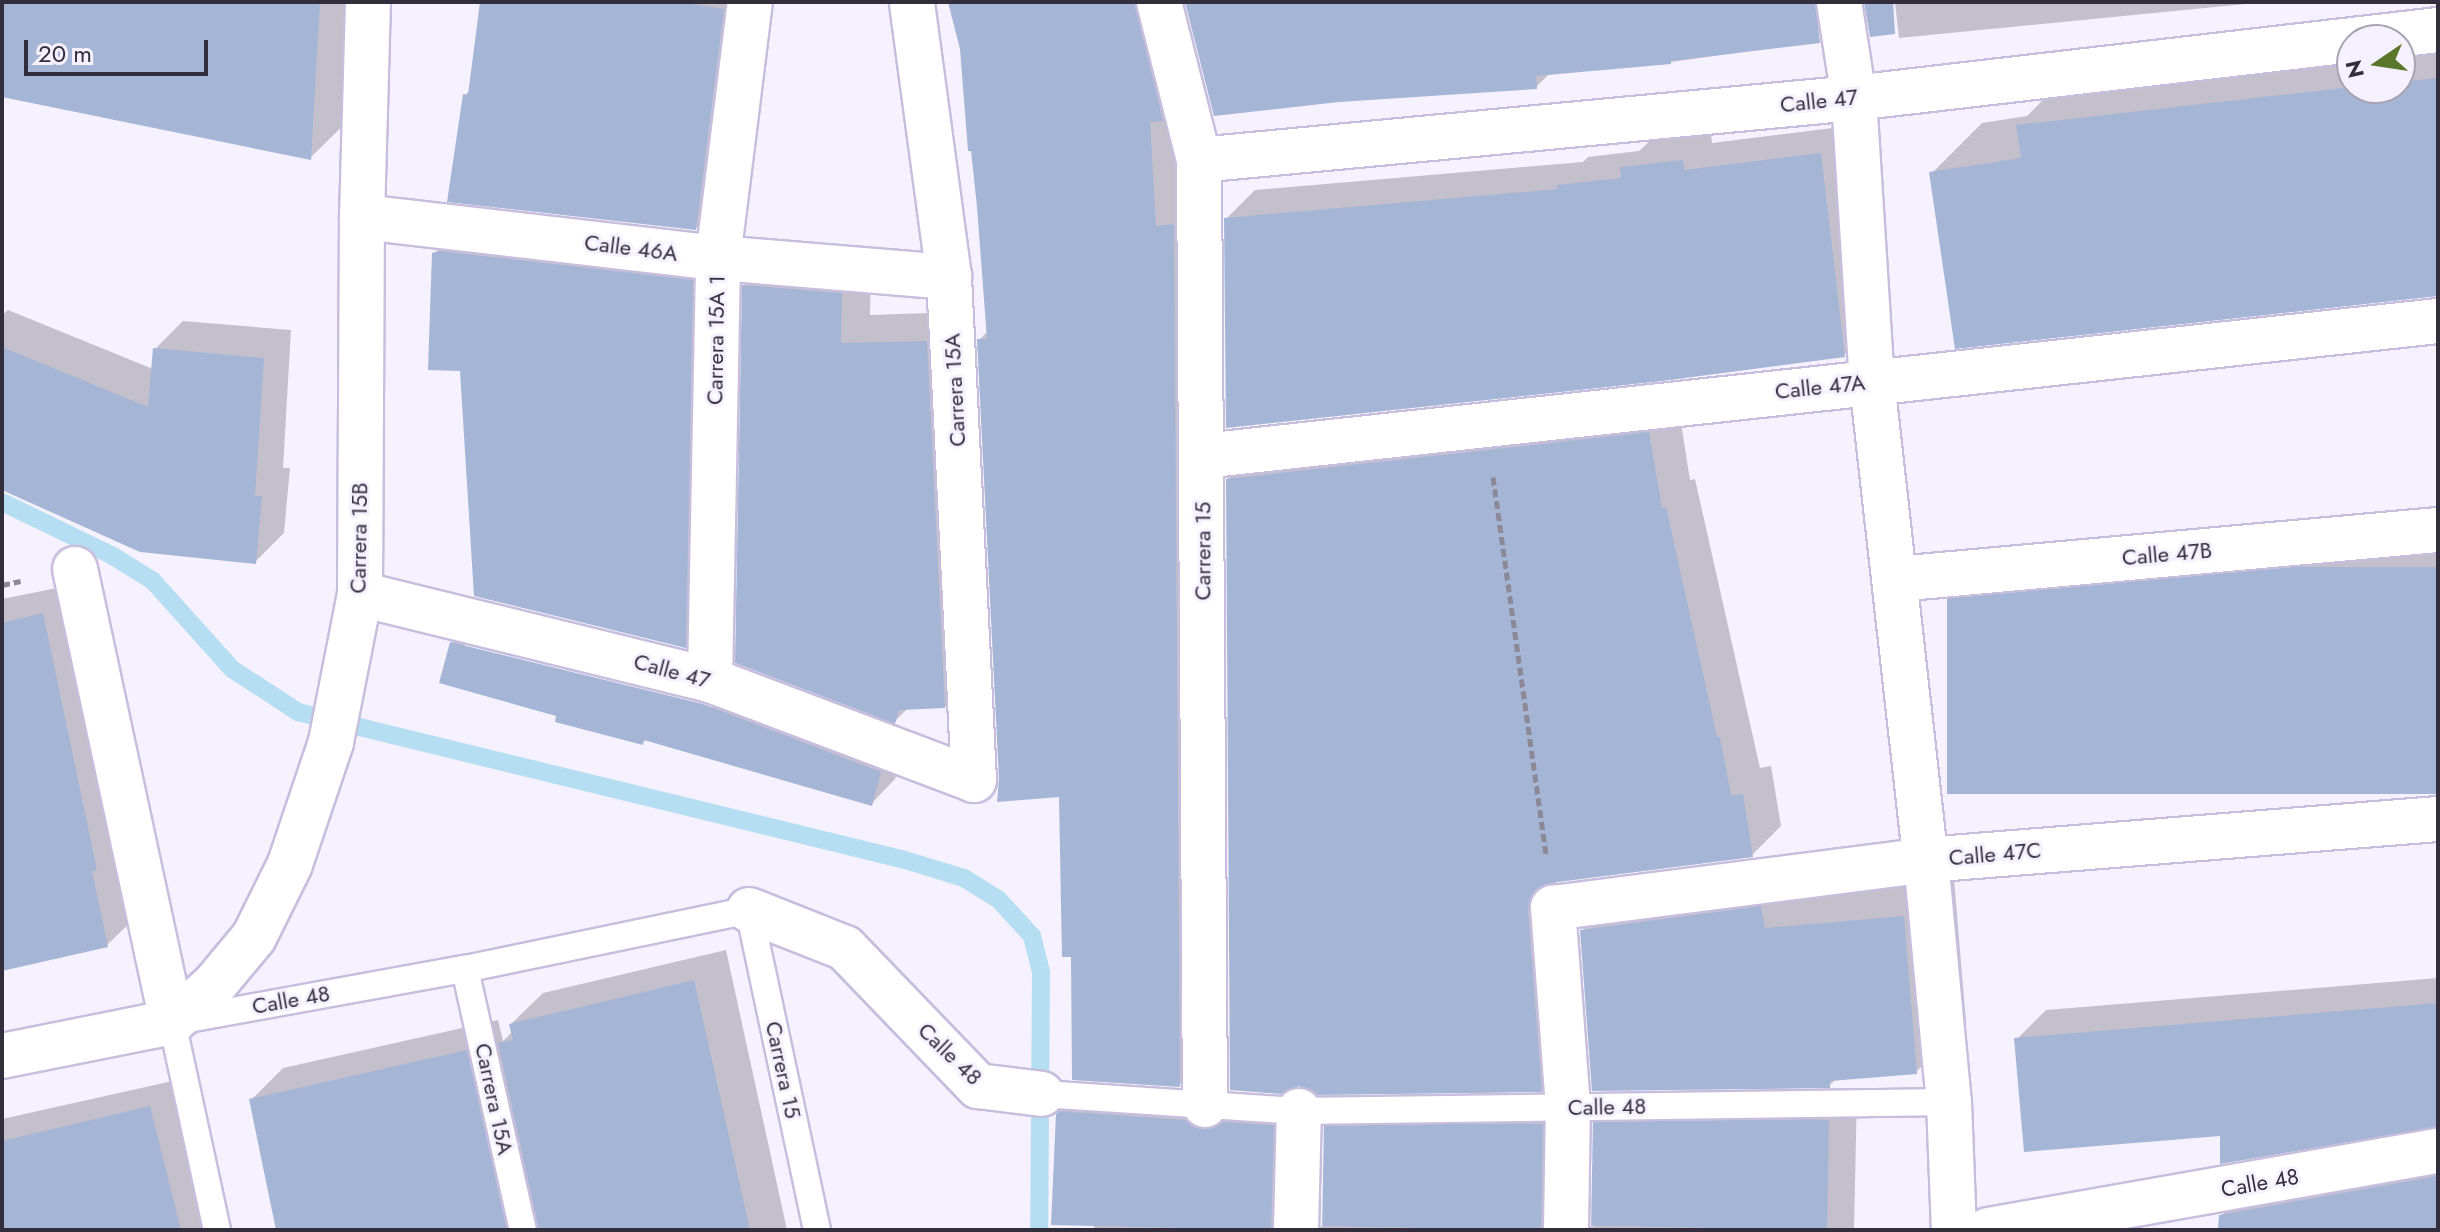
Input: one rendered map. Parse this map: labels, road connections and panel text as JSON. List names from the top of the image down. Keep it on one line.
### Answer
{"streets":{"street":["Calle 47","Calle 46A","Carrera 15A 1","Calle 47A","Carrera 15A","Carrera 15B","Carrera 15","Calle 47B","Calle 47C","Calle 48"]},"crossings":[["Calle 47","Carrera 15A 1"],["Calle 47","Carrera 15A"],["Calle 47","Carrera 15B"],["Calle 47","Carrera 15"],["Calle 46A","Carrera 15A 1"],["Calle 46A","Carrera 15A"],["Calle 46A","Carrera 15B"],["Calle 47A","Carrera 15"],["Carrera 15A","Calle 48"],["Carrera 15B","Calle 48"],["Carrera 15","Calle 48"]],"scale_bar":"20 m","north":"left"}
